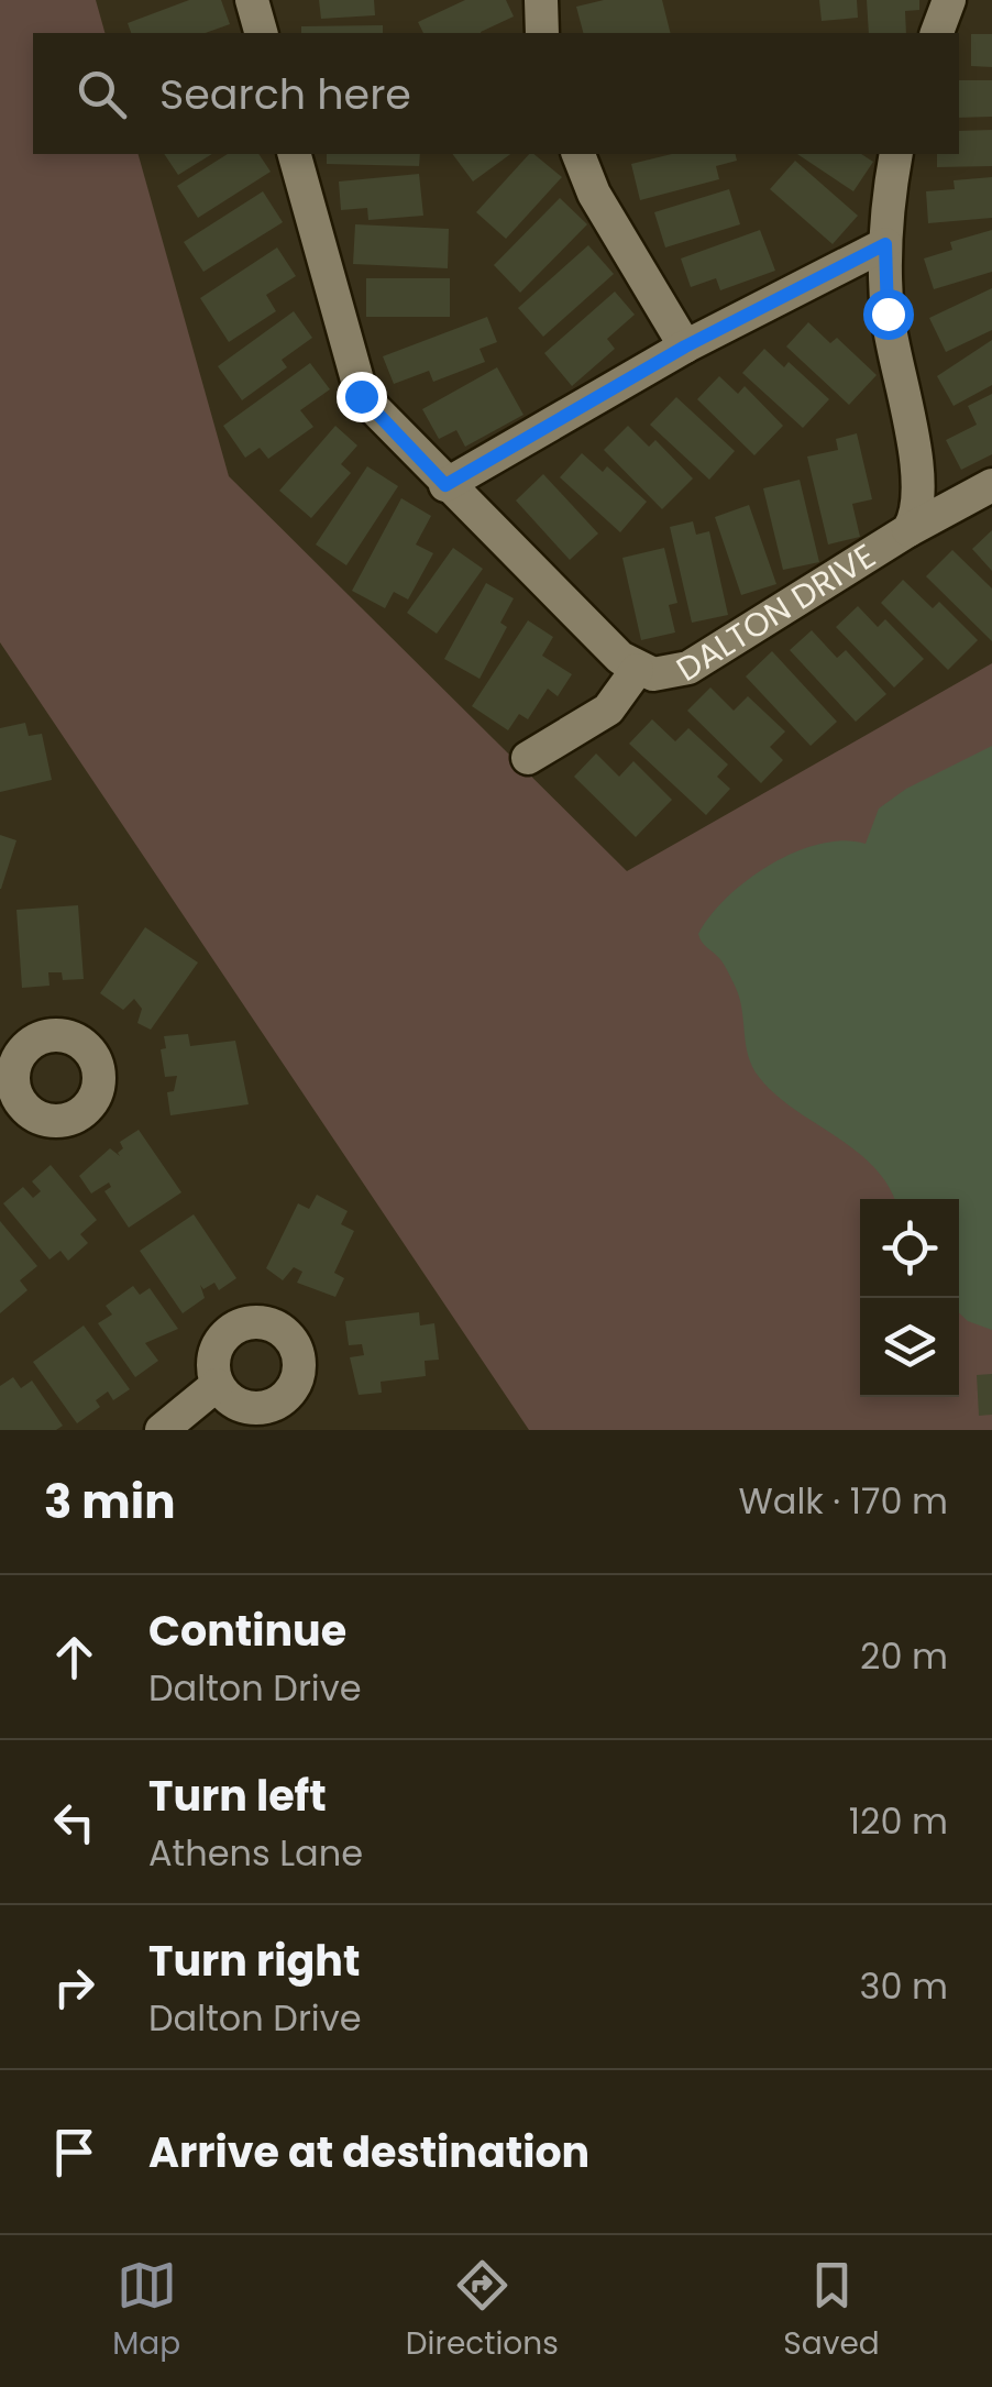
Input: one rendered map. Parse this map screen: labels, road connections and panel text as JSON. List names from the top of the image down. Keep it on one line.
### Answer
{"streets":{"street":["DALTON DRIVE"]},"page":{"search":"Search here","heading":["3 min","Walk · 170 m"],"list":[["Continue","Dalton Drive","20 m"],["Turn left","Athens Lane","120 m"],["Turn right","Dalton Drive","30 m"],"Arrive at destination"],"nav":["Map","Directions","Saved"]}}
